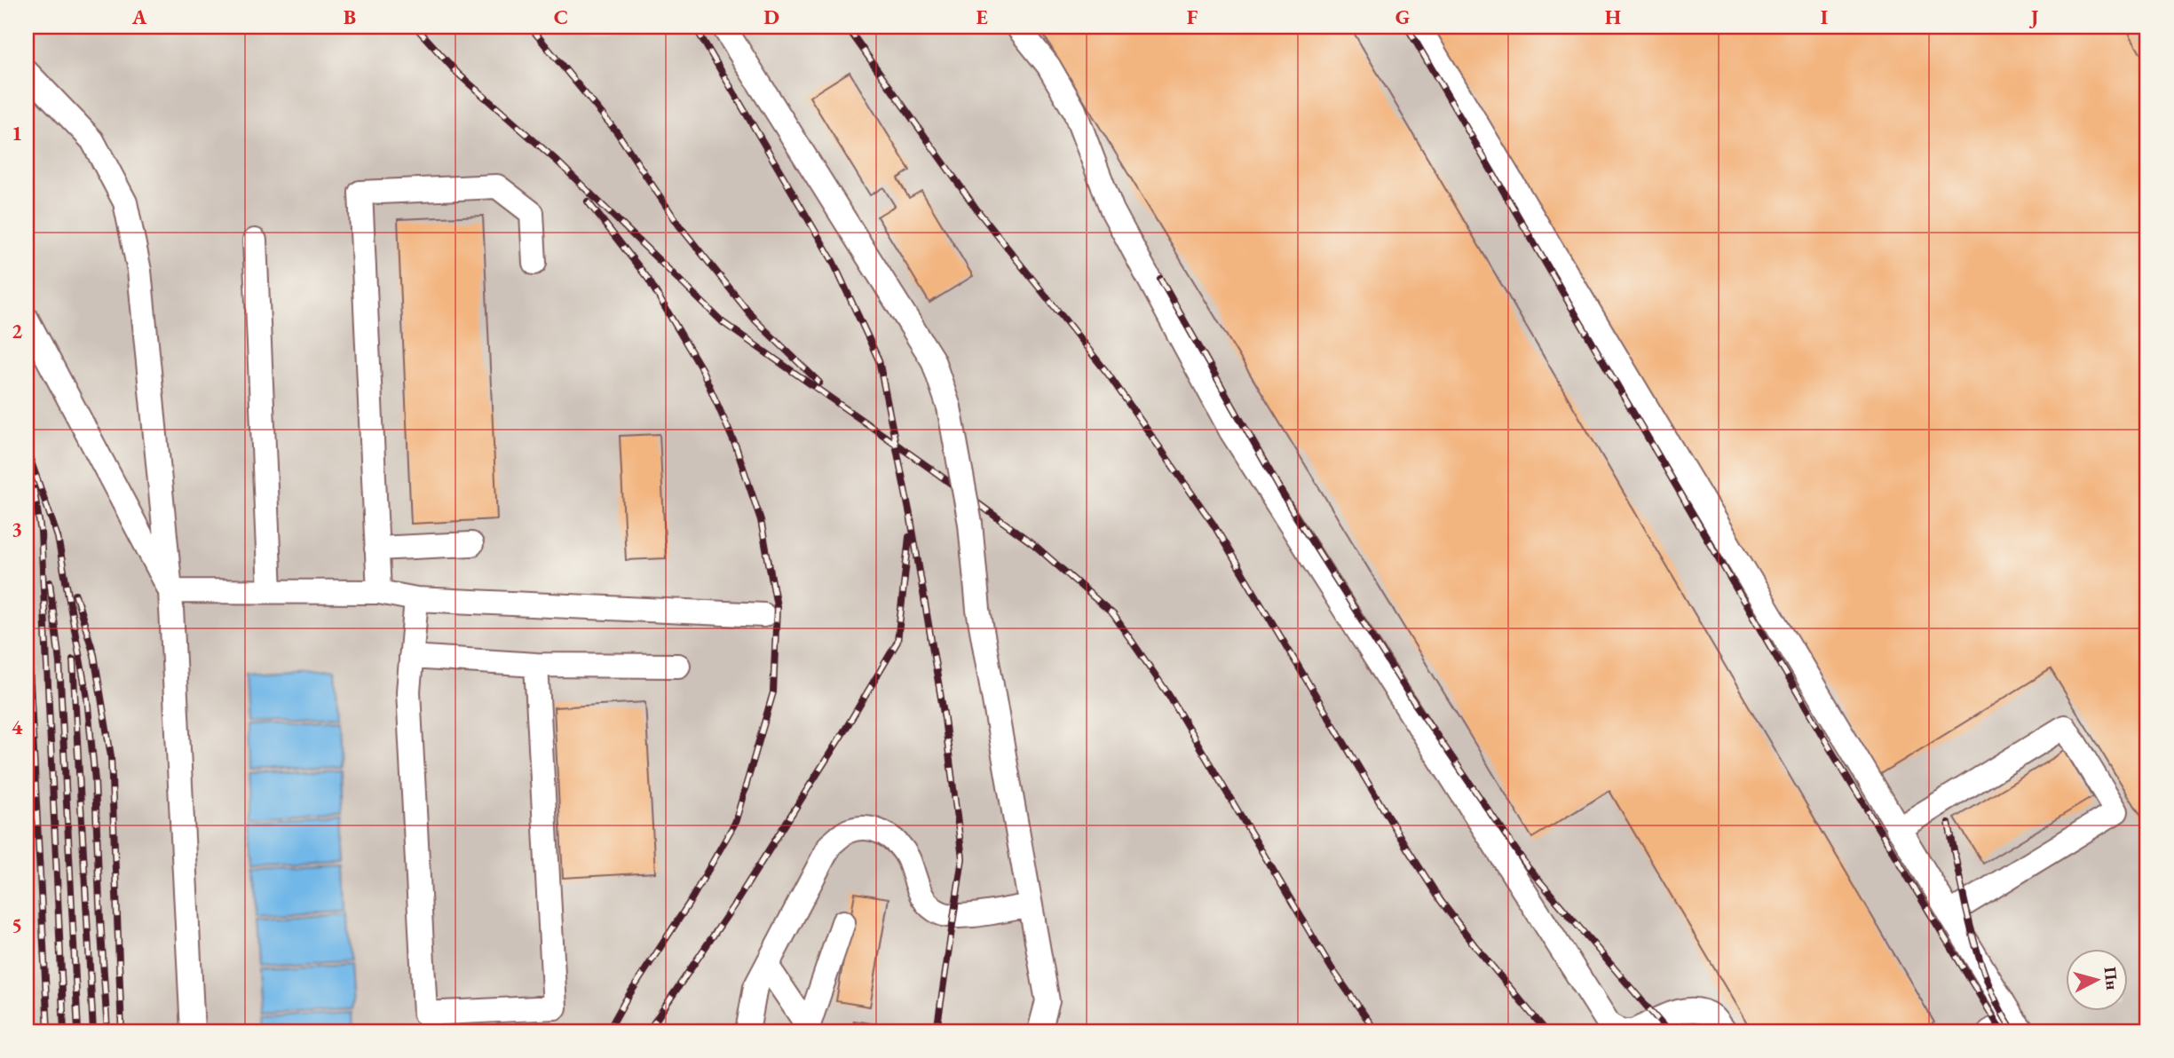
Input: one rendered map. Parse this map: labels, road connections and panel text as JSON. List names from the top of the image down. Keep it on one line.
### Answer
{"north":"right","grid":{"columns":["A","B","C","D","E","F","G","H","I","J"],"rows":["1","2","3","4","5"]}}
